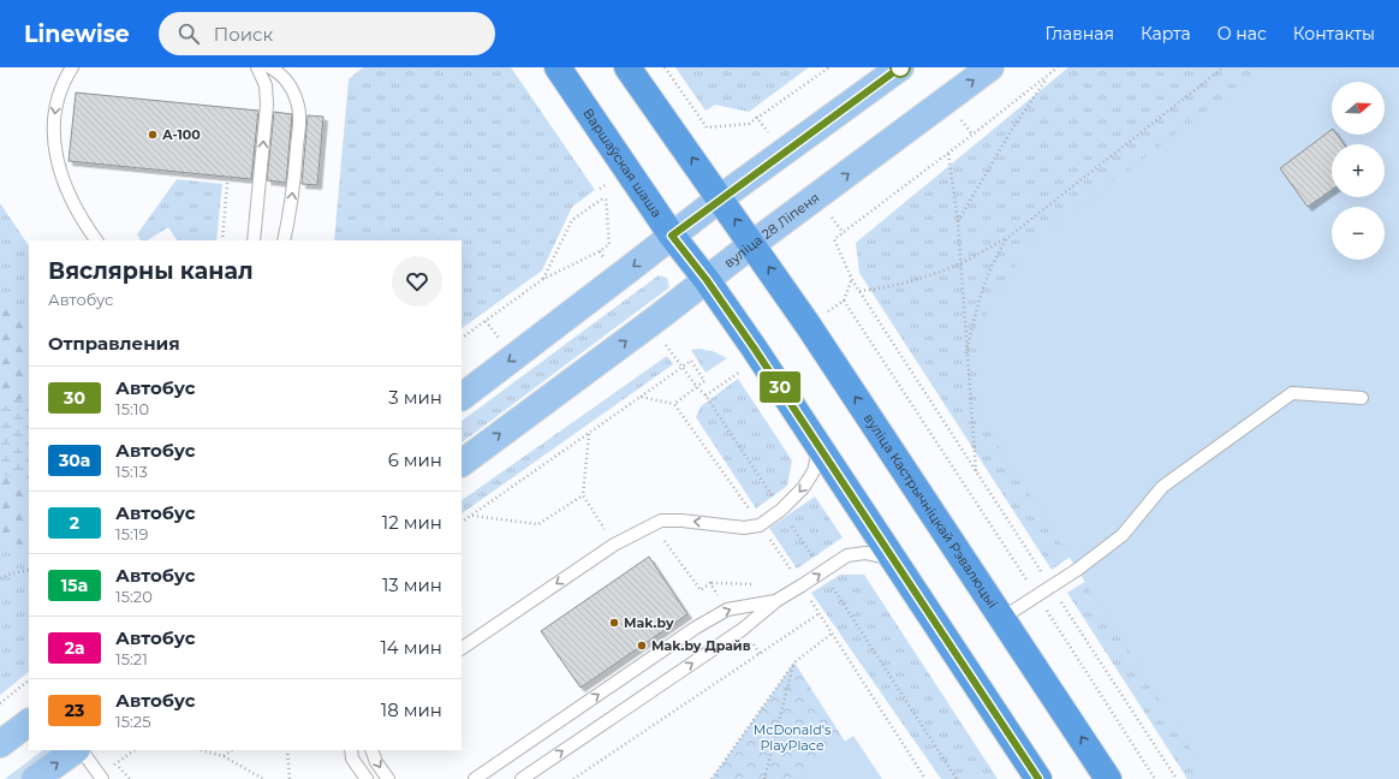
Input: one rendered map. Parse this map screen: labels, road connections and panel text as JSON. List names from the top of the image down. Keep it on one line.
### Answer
{"streets":{"highway":["Варшаўская шаша","вуліца Кастрычніцкай Рэвалюцыі"],"main road":["вуліца 28 Ліпеня"]},"crossings":[["Варшаўская шаша","вуліца 28 Ліпеня"],["вуліца 28 Ліпеня","вуліца Кастрычніцкай Рэвалюцыі"]],"parks":["McDonald's PlayPlace"],"places":["А-100","Mak.by","Маk.by Драйв"],"lines":["bus line 30"],"north":"right","page":{"header":"Linewise","search":"Поиск","nav":["Главная","Карта","О нас","Контакты"],"on_map":"30","map_buttons":["+","−"],"heading":[["Вяслярны канал","Автобус"],"Отправления"],"list":[{"mark":"30","name":"Автобус","note":"15:10","value":"3 мин"},{"mark":"30а","name":"Автобус","note":"15:13","value":"6 мин"},{"mark":"2","name":"Автобус","note":"15:19","value":"12 мин"},{"mark":"15а","name":"Автобус","note":"15:20","value":"13 мин"},{"mark":"2а","name":"Автобус","note":"15:21","value":"14 мин"},{"mark":"23","name":"Автобус","note":"15:25","value":"18 мин"}]}}
